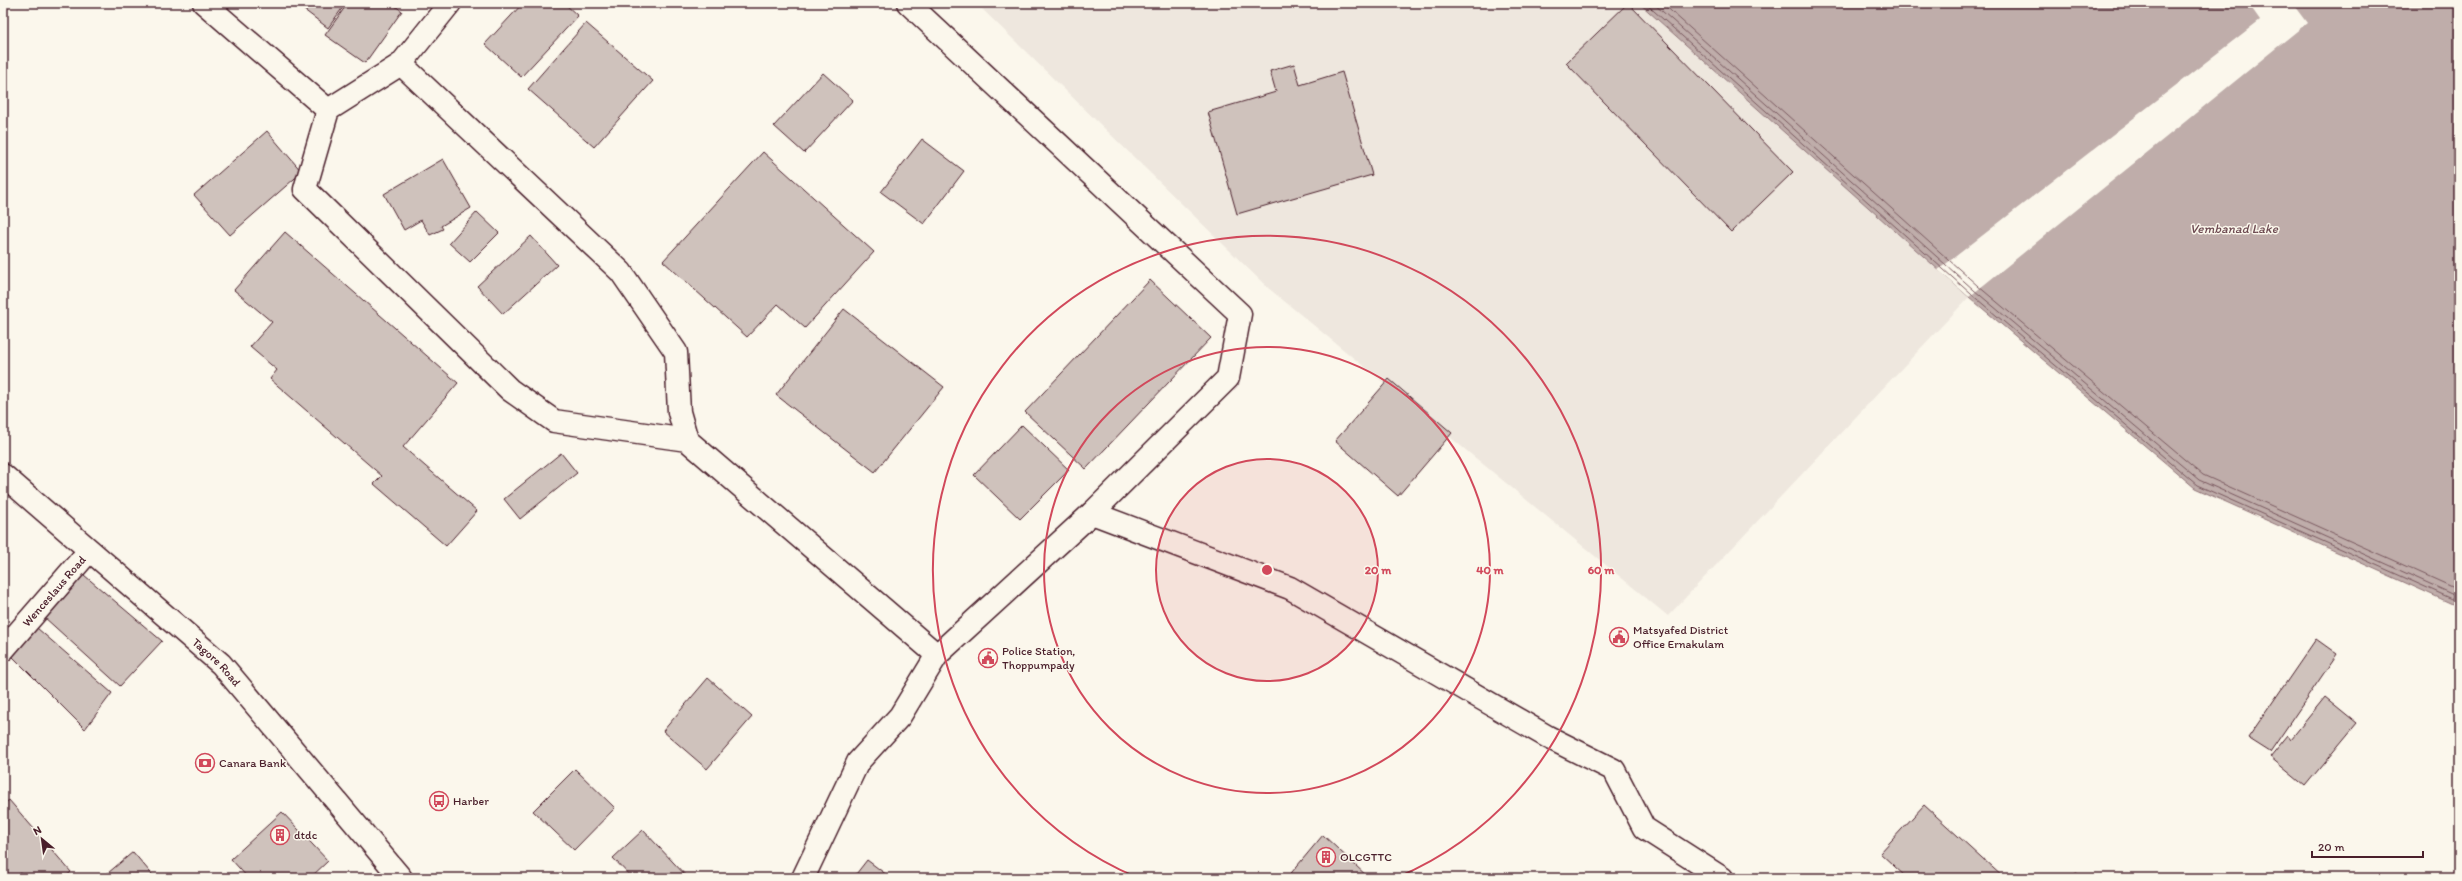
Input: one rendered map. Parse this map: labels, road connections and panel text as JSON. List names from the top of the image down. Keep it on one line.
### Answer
{"streets":{"street":["Wenceslaus Road","Tagore Road"]},"crossings":[["Wenceslaus Road","Tagore Road"]],"water":["Vembanad Lake"],"places":{"public building":["Matsyafed District Office Ernakulam","Police Station, Thoppumpady"],"bank":["Canara Bank"],"bus stop":["Harber"],"building":["dtdc","OLCGTTC"]},"scale_bar":"20 m","north":"top left","rings":["20 m","40 m","60 m"]}
